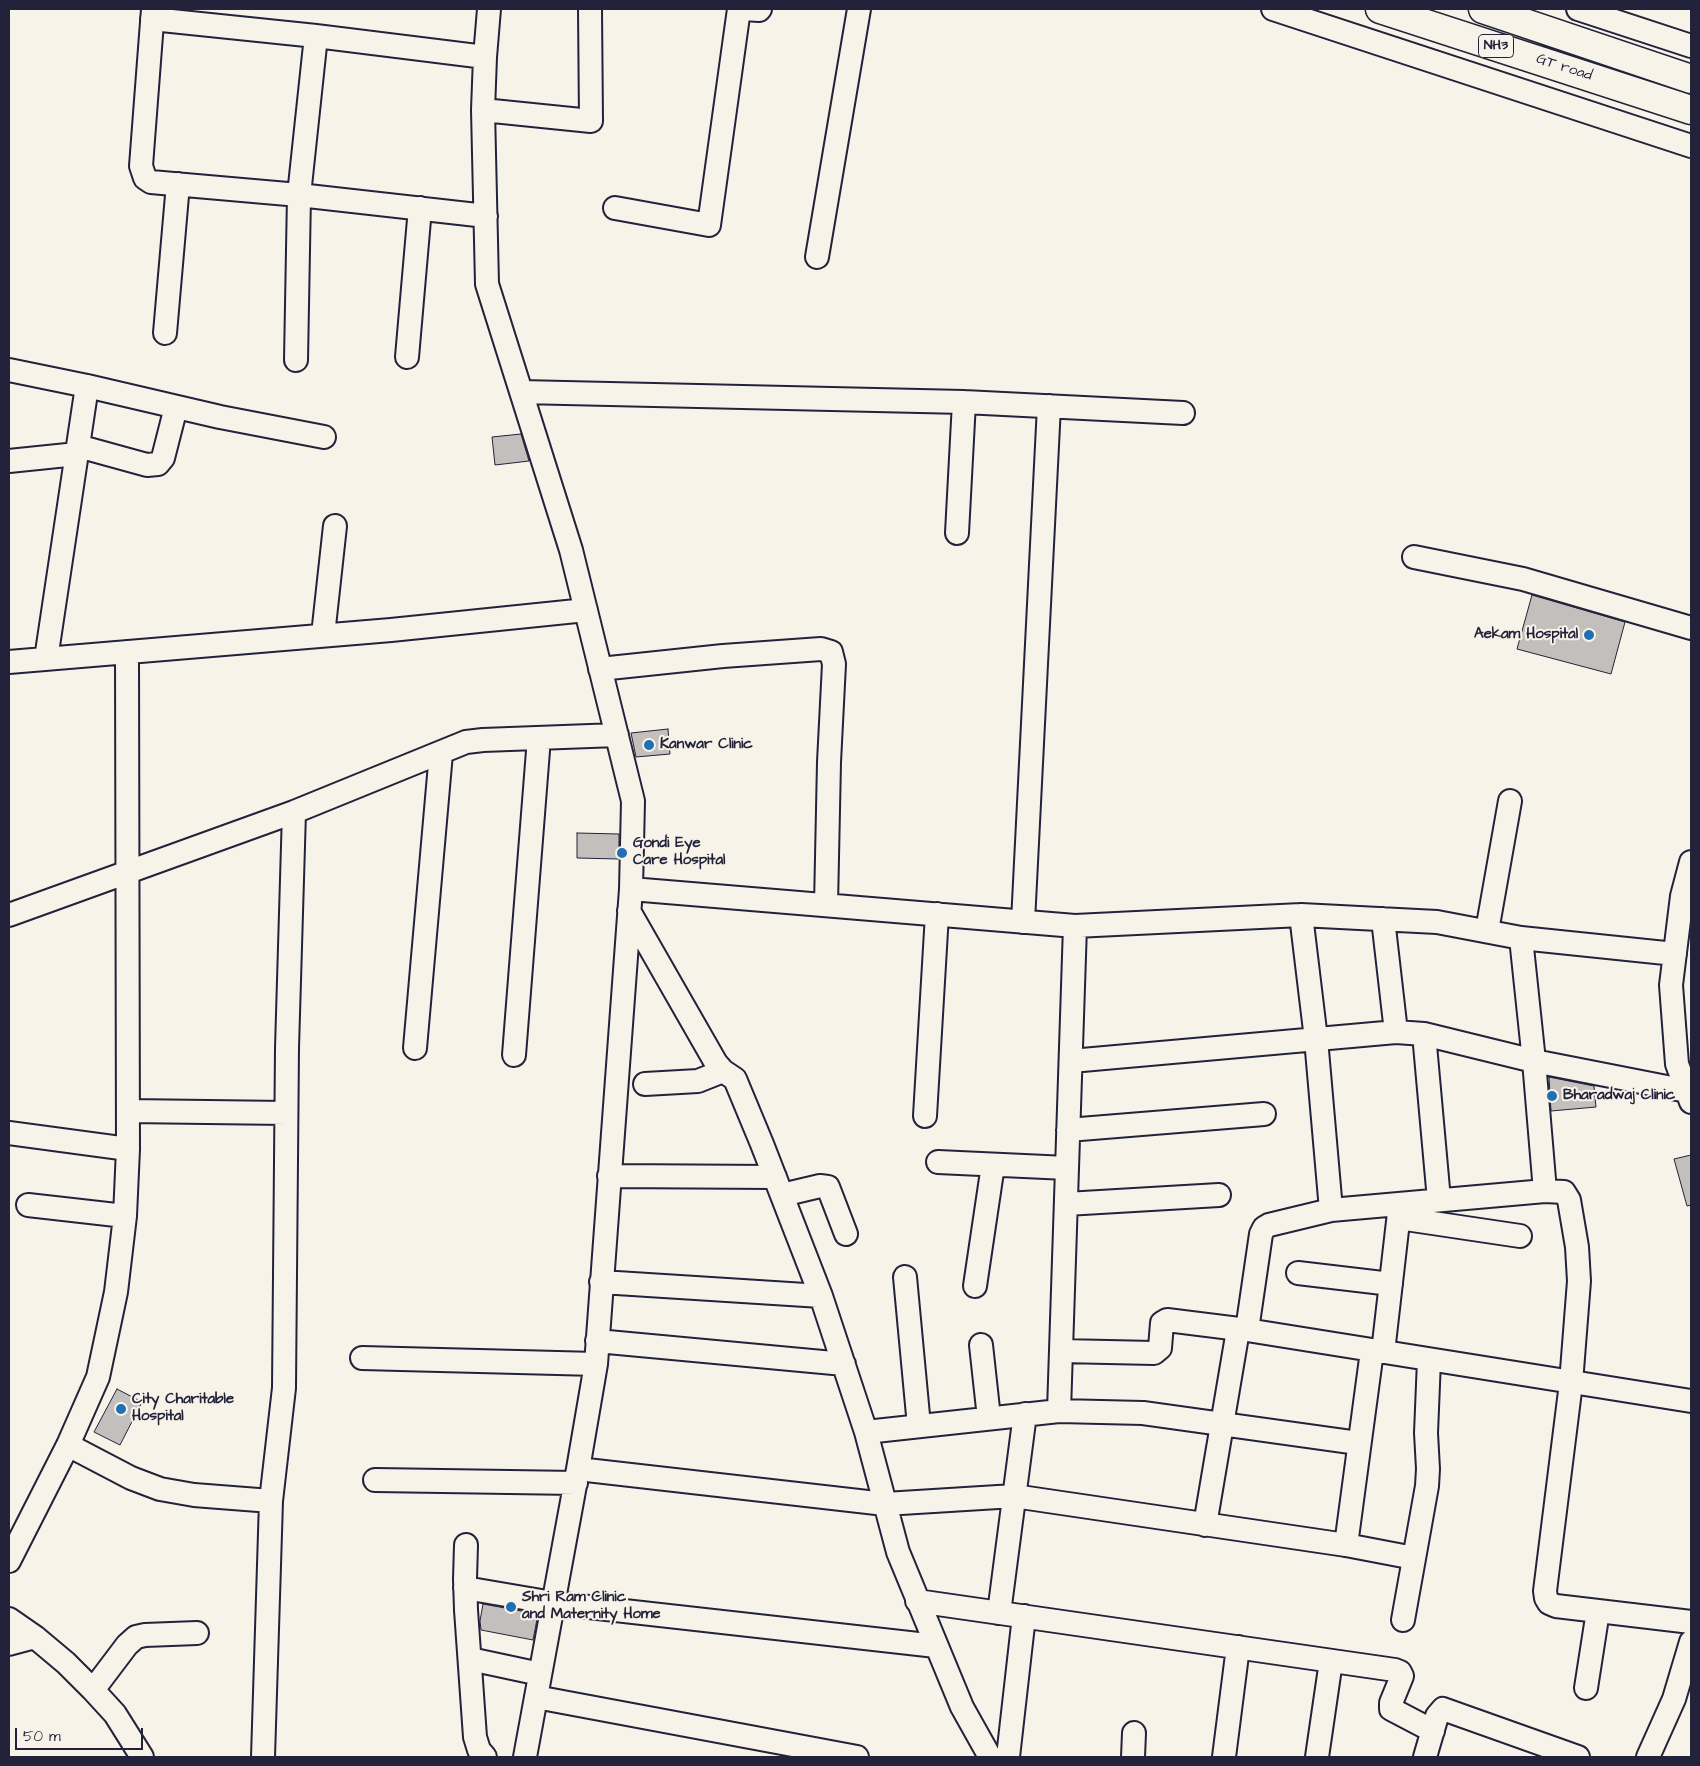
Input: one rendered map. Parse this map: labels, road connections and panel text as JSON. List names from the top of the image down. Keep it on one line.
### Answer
{"streets":{"highway":["NH3","GT road"]},"places":["Aekam Hospital","Kanwar Clinic","Gondi Eye Care Hospital","Bharadwaj Clinic","City Charitable Hospital","Shri Ram Clinic and Maternity Home"],"scale_bar":"50 m"}
